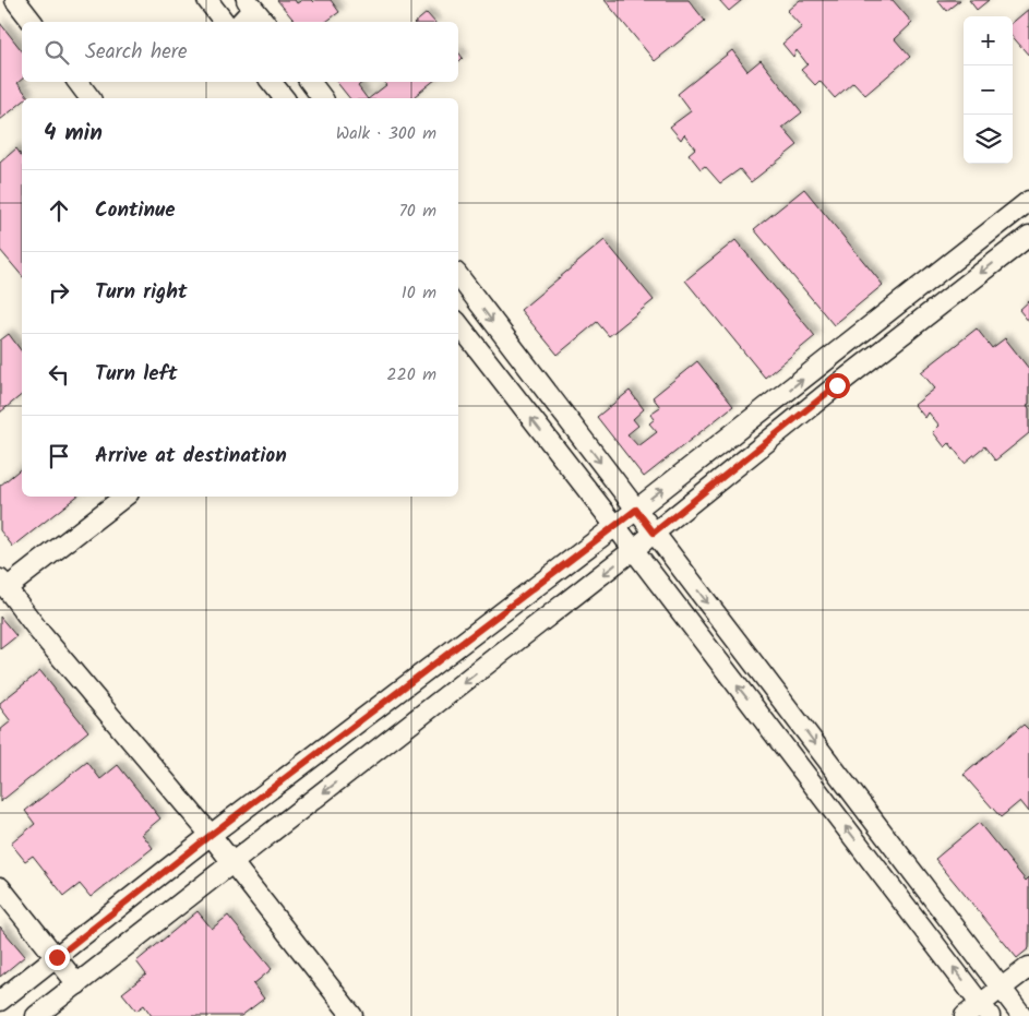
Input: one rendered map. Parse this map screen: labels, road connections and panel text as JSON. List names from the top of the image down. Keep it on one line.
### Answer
{"page":{"map_buttons":["+","−"],"search":"Search here","heading":["4 min","Walk · 300 m"],"list":[["Continue","70 m"],["Turn right","10 m"],["Turn left","220 m"],"Arrive at destination"]}}
